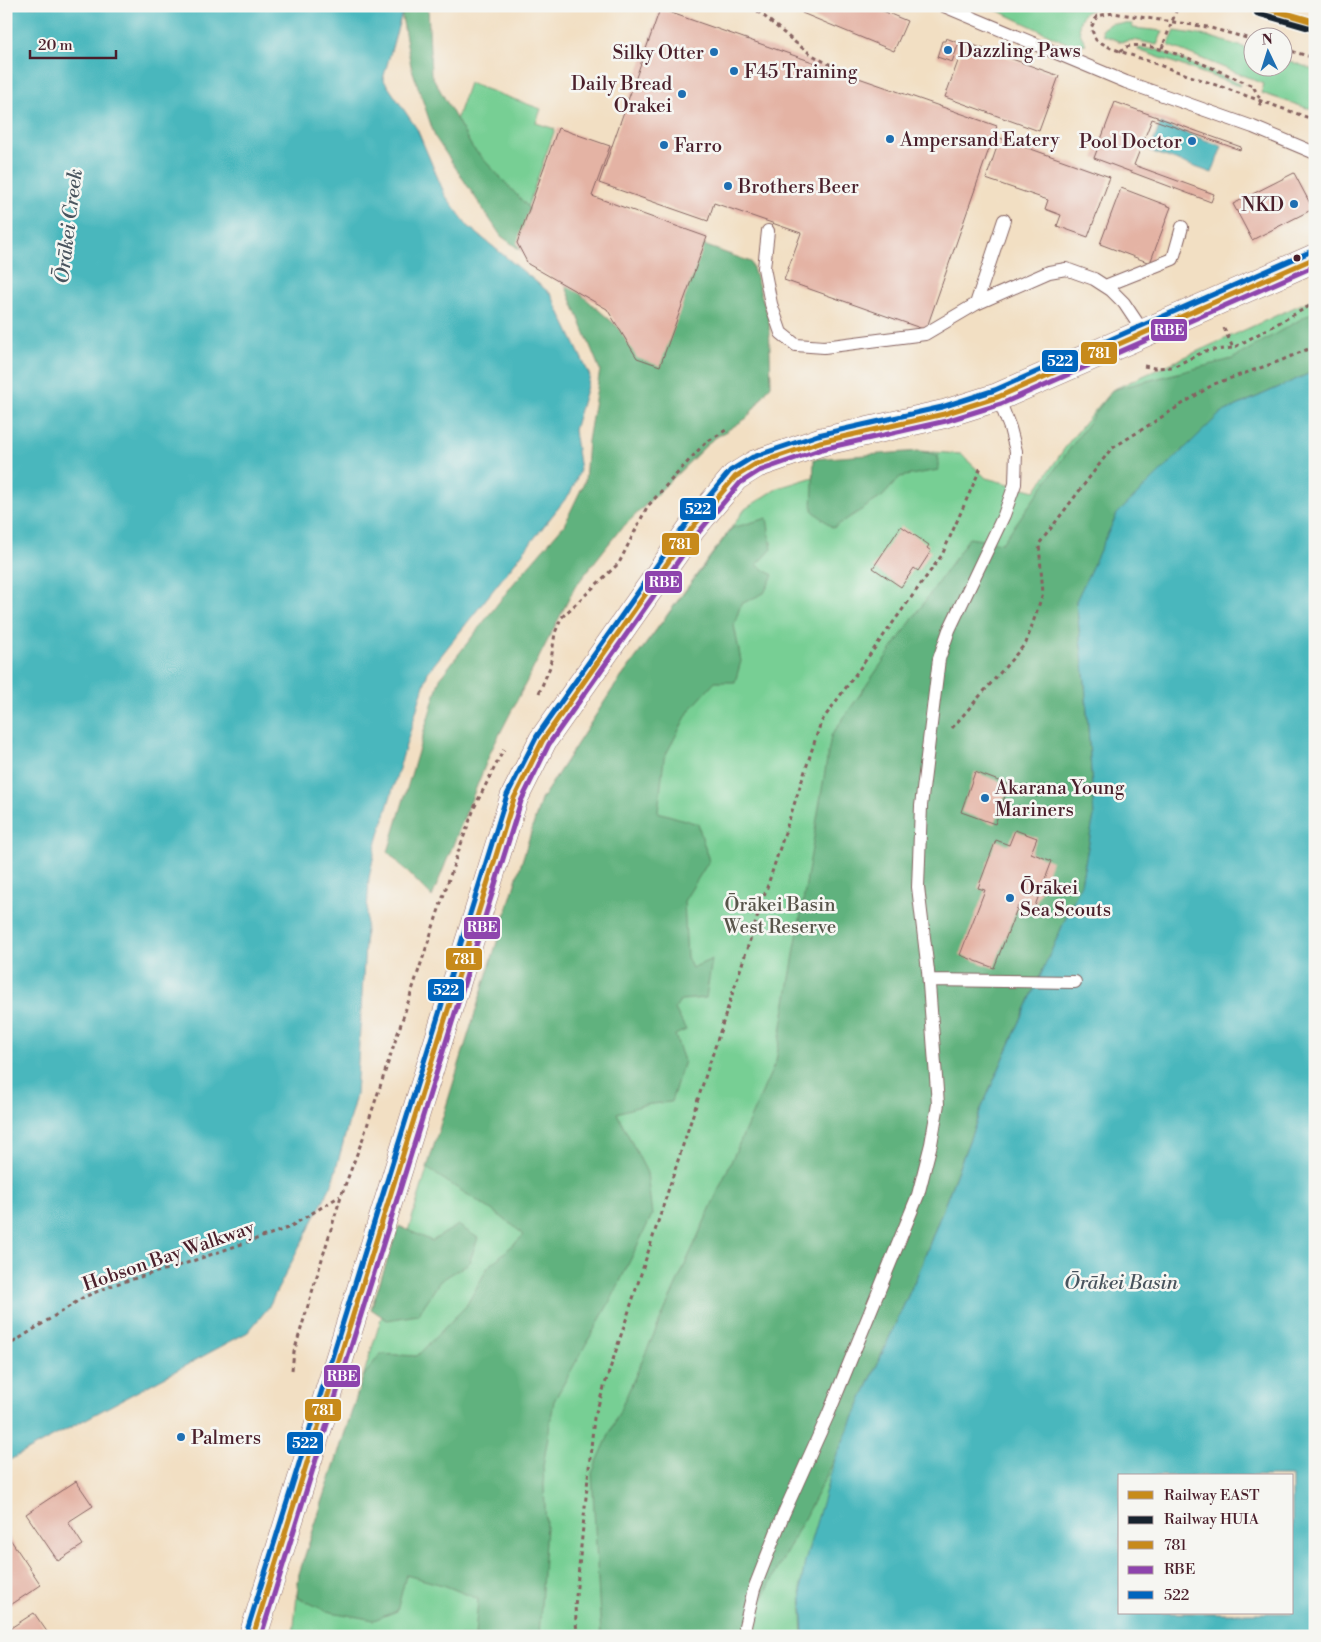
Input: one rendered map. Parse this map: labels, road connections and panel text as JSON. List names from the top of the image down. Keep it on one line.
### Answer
{"streets":{"path":["Hobson Bay Walkway"]},"water":["Ōrākei Creek","Ōrākei Basin"],"parks":["Ōrākei Basin West Reserve"],"places":["Dazzling Paws","Silky Otter","F45 Training","Daily Bread Orakei","Ampersand Eatery","Pool Doctor","Farro","Brothers Beer","NKD","Akarana Young Mariners","Ōrākei Sea Scouts","Palmers"],"lines":["rail line EAST","rail line HUIA","transit line 522","transit line 781","transit line RBE"],"legend":["Railway EAST","Railway HUIA","781","RBE","522"],"scale_bar":"20 m","north":"top"}
